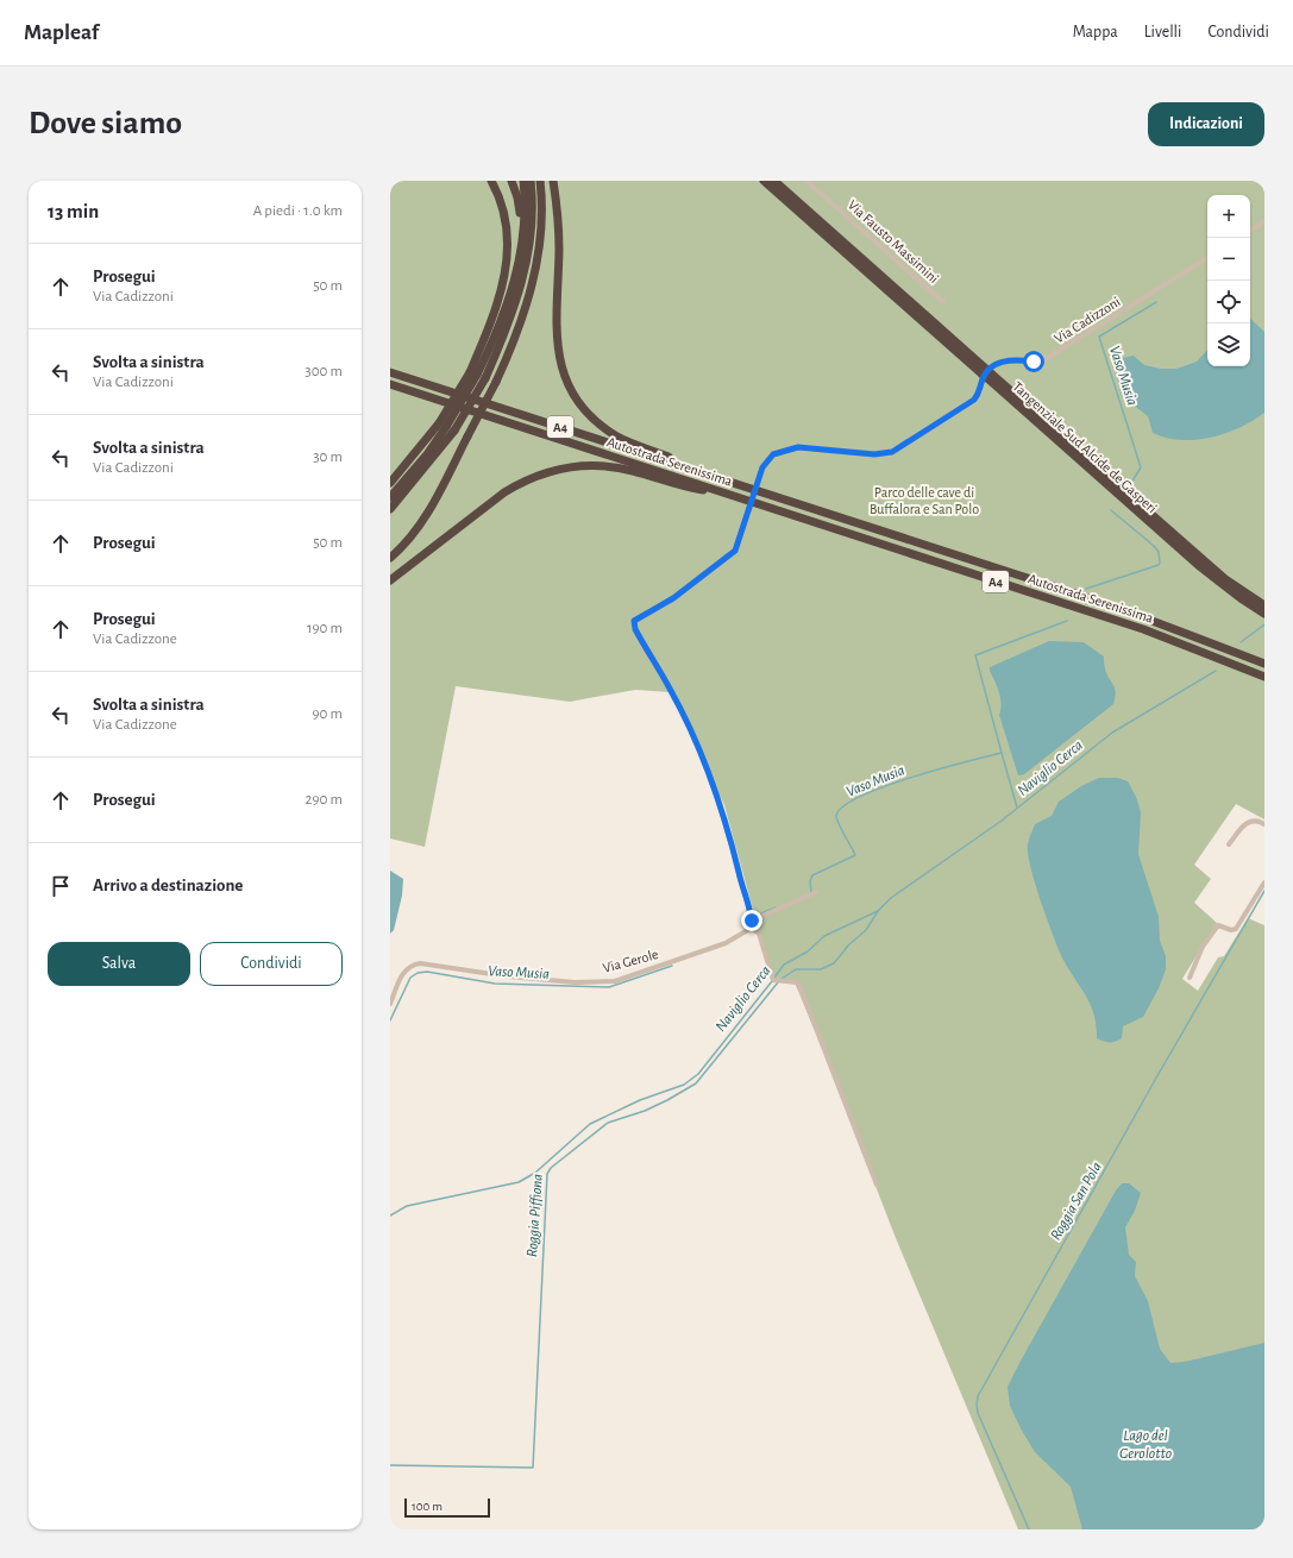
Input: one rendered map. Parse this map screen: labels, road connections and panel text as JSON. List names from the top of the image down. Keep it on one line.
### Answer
{"streets":{"highway":["A4","Tangenziale Sud Alcide de Gasperi","Autostrada Serenissima"],"street":["Via Fausto Massimini","Via Cadizzoni","Via Gerole"]},"water":["Vaso Musia","Naviglio Cerca","Roggia San Pola","Roggia Piffiona","Lago del Gerolotto"],"parks":["Parco delle cave di Buffalora e San Polo"],"scale_bar":"100 m","page":{"header":"Mapleaf","nav":["Mappa","Livelli","Condividi"],"buttons":["Indicazioni",["Salva","Condividi"]],"title":"Dove siamo","heading":["13 min","A piedi · 1.0 km"],"map_buttons":["+","−"],"list":[["Prosegui","Via Cadizzoni","50 m"],["Svolta a sinistra","Via Cadizzoni","300 m"],["Svolta a sinistra","Via Cadizzoni","30 m"],["Prosegui","50 m"],["Prosegui","Via Cadizzone","190 m"],["Svolta a sinistra","Via Cadizzone","90 m"],["Prosegui","290 m"],"Arrivo a destinazione"],"scale":"100 m"}}
